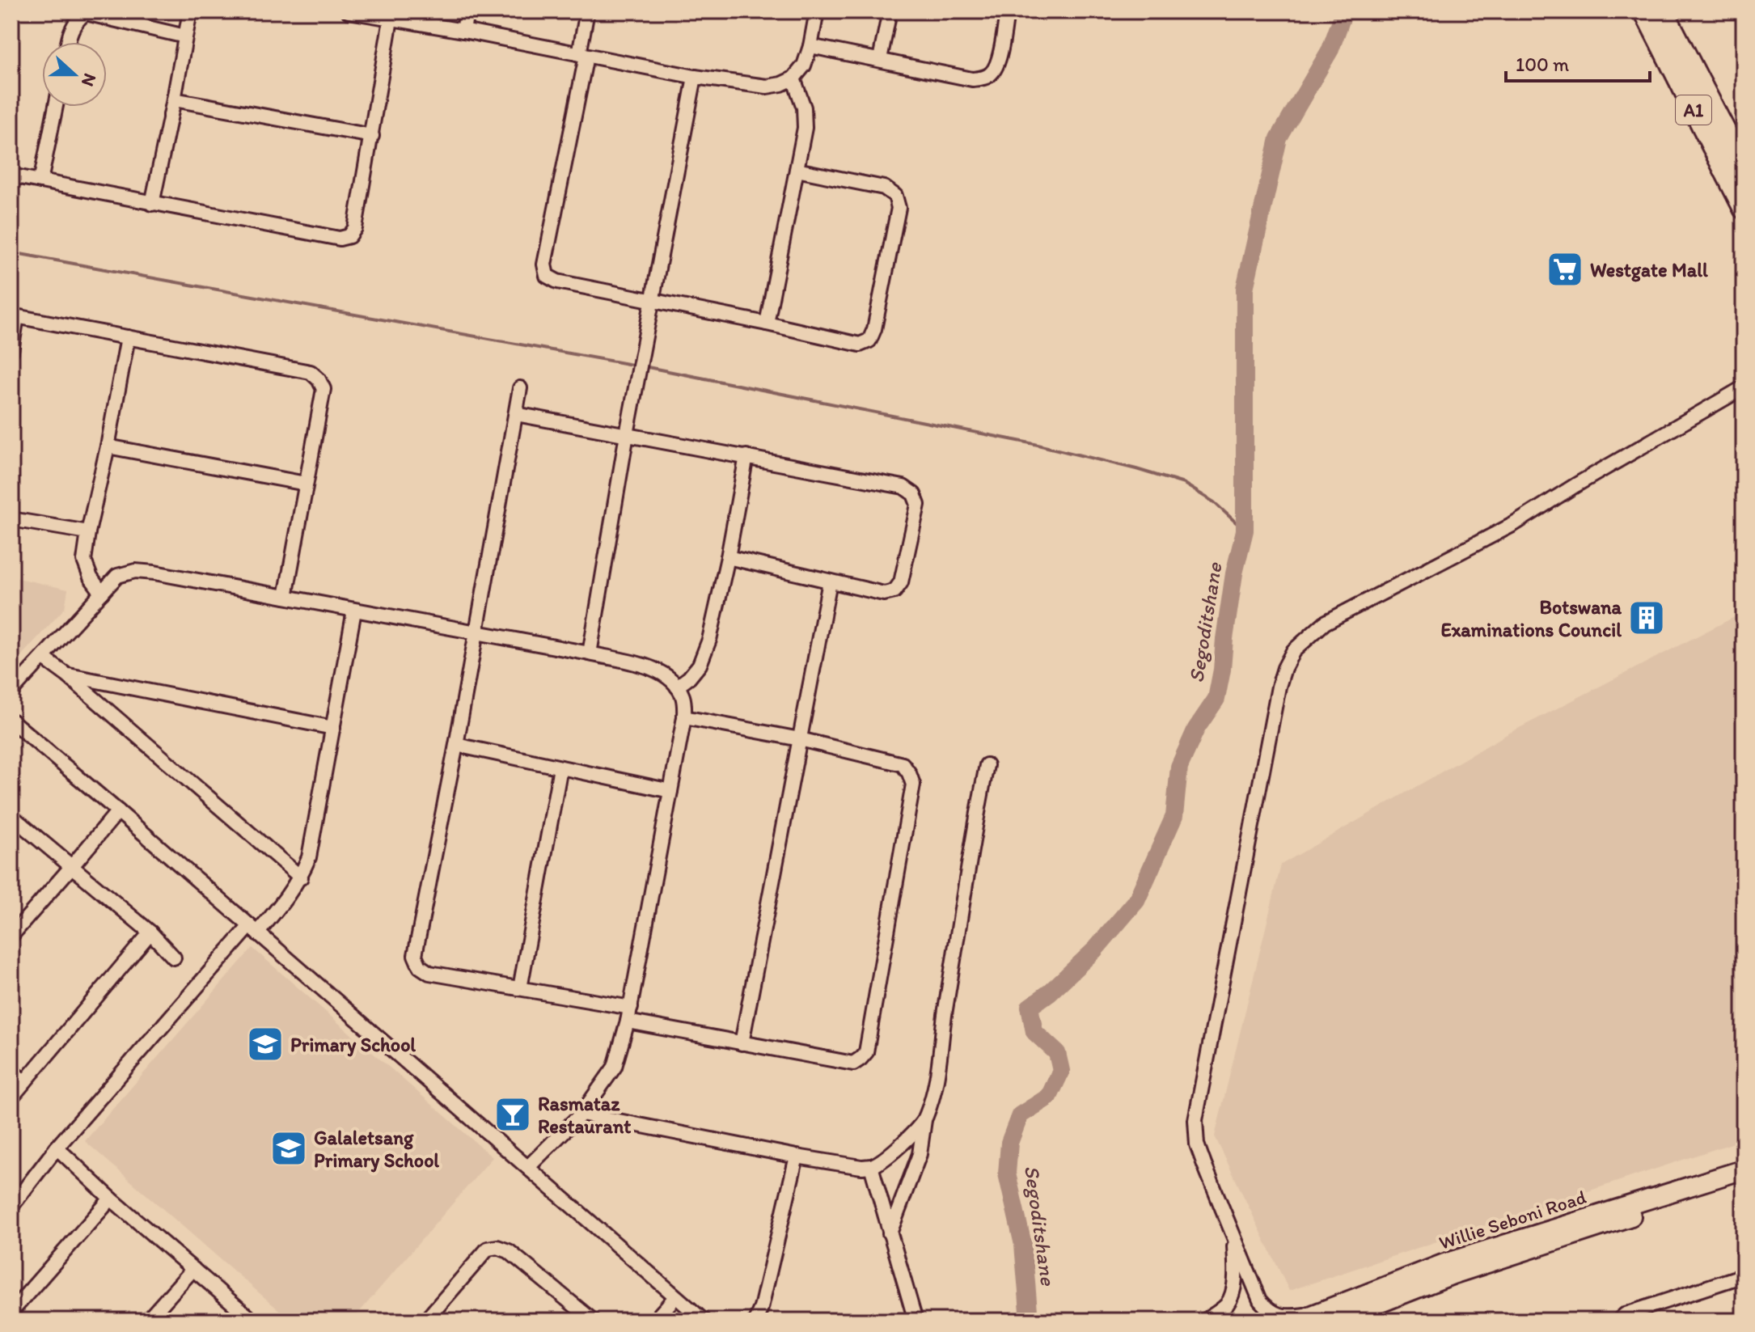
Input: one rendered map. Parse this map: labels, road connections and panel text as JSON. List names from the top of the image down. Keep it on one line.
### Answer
{"streets":{"highway":["A1"],"main road":["Willie Seboni Road"]},"water":["Segoditshane"],"places":{"supermarket":["Westgate Mall"],"building":["Botswana Examinations Council"],"school or university":["Primary School","Galaletsang Primary School"],"bar":["Rasmataz Restaurant"]},"scale_bar":"100 m","north":"right"}
